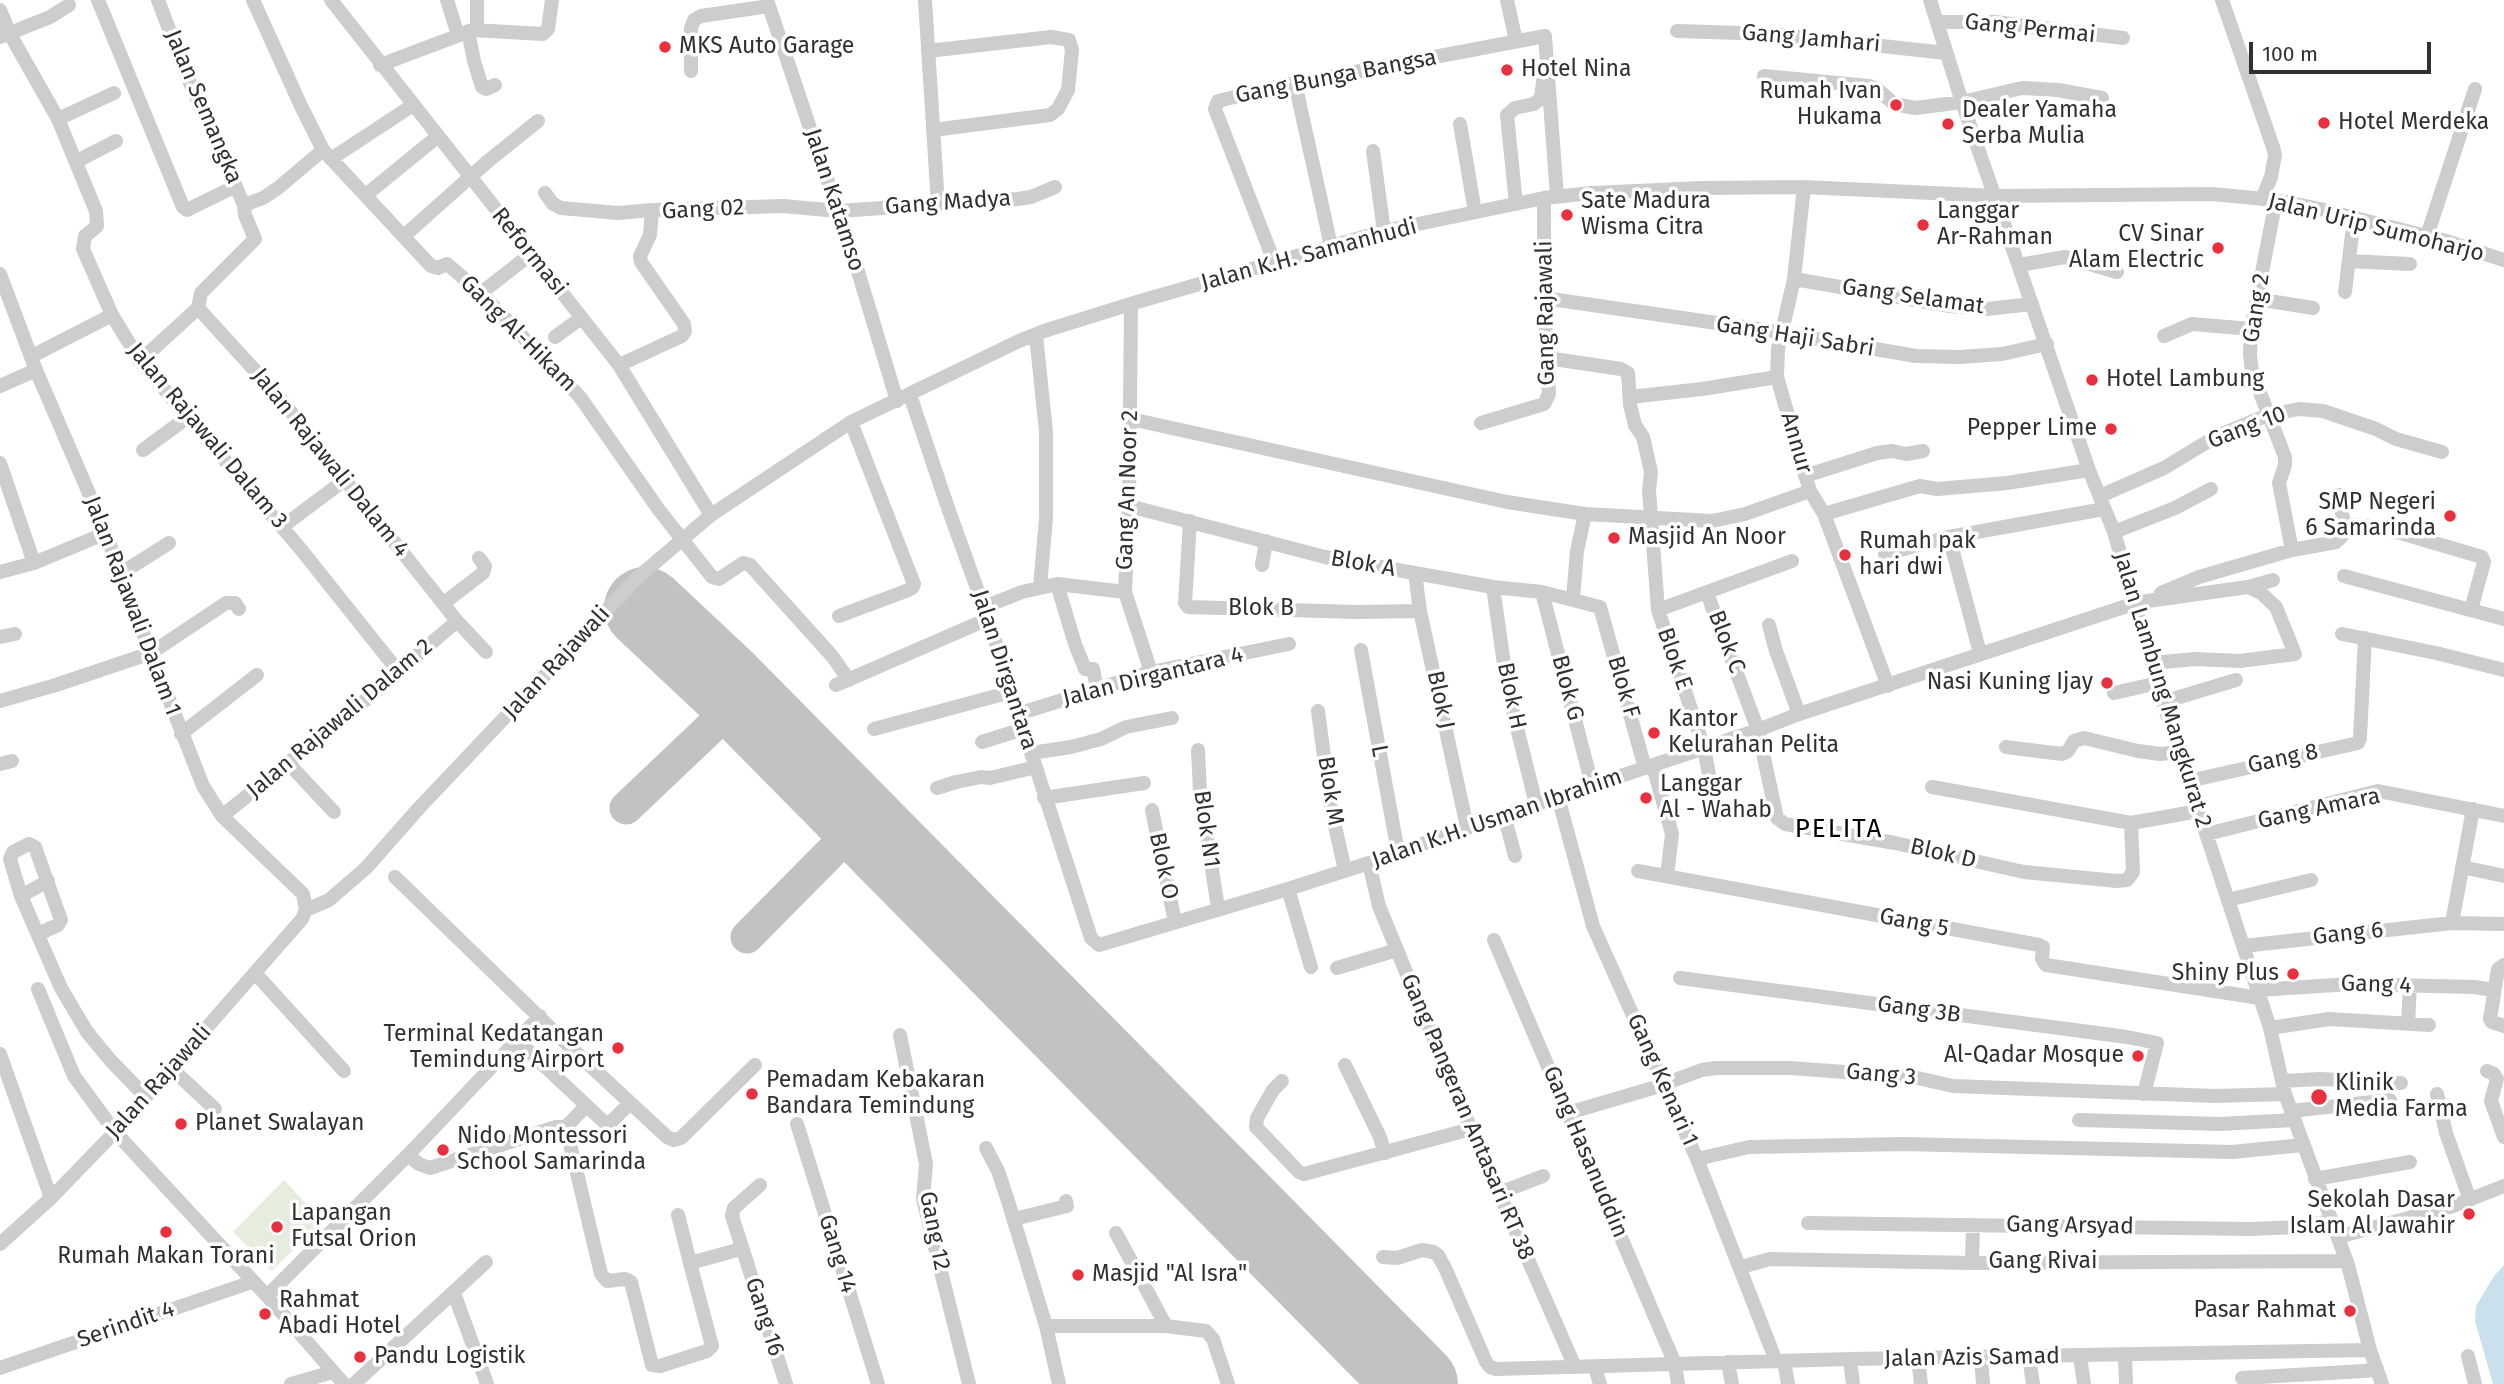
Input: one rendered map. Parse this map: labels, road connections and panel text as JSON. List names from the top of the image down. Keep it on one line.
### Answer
{"streets":{"street":["Gang Permai","Gang Jamhari","Gang Bunga Bangsa","Jalan Semangka","Jalan Katamso","Gang Madya","Gang 02","Jalan Urip Sumoharjo","Reformasi","Jalan K.H. Samanhudi","Gang Selamat","Gang 2","Gang Rajawali","Gang Al-Hikam","Gang Haji Sabri","Gang 10","Jalan Rajawali Dalam 3","Annur","Jalan Rajawali Dalam 4","Gang An Noor 2","Blok A","Jalan Rajawali Dalam 1","Blok B","Blok C","Blok E","Jalan Rajawali","Jalan Dirgantara","Jalan Dirgantara 4","Blok F","Blok G","Jalan Lambung Mangkurat 2","Blok H","Blok J","Jalan Rajawali Dalam 2","L","Gang 8","Blok M","Gang Amara","Jalan K.H. Usman Ibrahim","Blok N1","Blok D","Blok O","Gang 5","Gang 6","Gang 4","Gang 3B","Gang 3","Gang Kenari 1","Gang Pangeran Antasari RT 38","Gang Hasanuddin","Gang Arsyad","Gang 12","Gang 14","Gang Rivai","Gang 16","Serindit 4","Jalan Azis Samad"]},"crossings":[["Gang Permai","Jalan Lambung Mangkurat 2"],["Gang Jamhari","Jalan Lambung Mangkurat 2"],["Gang Bunga Bangsa","Jalan K.H. Samanhudi"],["Gang Bunga Bangsa","Gang Rajawali"],["Jalan Semangka","Jalan Rajawali Dalam 4"],["Jalan Katamso","Gang Madya"],["Jalan Katamso","Gang 02"],["Jalan Katamso","Jalan K.H. Samanhudi"],["Jalan Katamso","Jalan Dirgantara"],["Gang Madya","Gang 02"],["Gang 02","Reformasi"],["Jalan Urip Sumoharjo","Jalan K.H. Samanhudi"],["Jalan Urip Sumoharjo","Gang 2"],["Jalan Urip Sumoharjo","Jalan Lambung Mangkurat 2"],["Reformasi","Jalan K.H. Samanhudi"],["Jalan K.H. Samanhudi","Gang Rajawali"],["Jalan K.H. Samanhudi","Gang Al-Hikam"],["Jalan K.H. Samanhudi","Annur"],["Jalan K.H. Samanhudi","Gang An Noor 2"],["Jalan K.H. Samanhudi","Jalan Rajawali"],["Jalan K.H. Samanhudi","Jalan Dirgantara"],["Jalan K.H. Samanhudi","Jalan Lambung Mangkurat 2"],["Gang Selamat","Annur"],["Gang Selamat","Jalan Lambung Mangkurat 2"],["Gang 2","Gang 10"],["Gang Rajawali","Gang Haji Sabri"],["Gang Al-Hikam","Jalan Rajawali"],["Gang Al-Hikam","Jalan Dirgantara"],["Gang Haji Sabri","Annur"],["Gang Haji Sabri","Jalan Lambung Mangkurat 2"],["Gang 10","Jalan Lambung Mangkurat 2"],["Jalan Rajawali Dalam 3","Jalan Rajawali Dalam 2"],["Annur","Jalan K.H. Usman Ibrahim"],["Jalan Rajawali Dalam 4","Jalan Rajawali Dalam 2"],["Gang An Noor 2","Blok A"],["Gang An Noor 2","Jalan Dirgantara 4"],["Blok A","Blok B"],["Blok A","Blok F"],["Blok A","Blok G"],["Blok A","Blok H"],["Blok A","Blok J"],["Jalan Rajawali Dalam 1","Jalan Rajawali"],["Jalan Rajawali Dalam 1","Jalan Rajawali Dalam 2"],["Blok B","Blok J"],["Blok C","Blok E"],["Blok C","Jalan K.H. Usman Ibrahim"],["Blok C","Blok D"],["Blok E","Jalan K.H. Usman Ibrahim"],["Jalan Dirgantara","Jalan Dirgantara 4"],["Jalan Dirgantara","Jalan K.H. Usman Ibrahim"],["Blok F","Jalan K.H. Usman Ibrahim"],["Blok F","Gang 5"],["Blok G","Jalan K.H. Usman Ibrahim"],["Jalan Lambung Mangkurat 2","Gang 8"],["Jalan Lambung Mangkurat 2","Gang Amara"],["Jalan Lambung Mangkurat 2","Jalan K.H. Usman Ibrahim"],["Jalan Lambung Mangkurat 2","Gang 6"],["Jalan Lambung Mangkurat 2","Gang 4"],["Jalan Lambung Mangkurat 2","Gang 3"],["Jalan Lambung Mangkurat 2","Gang Arsyad"],["Jalan Lambung Mangkurat 2","Gang Rivai"],["Jalan Lambung Mangkurat 2","Jalan Azis Samad"],["Blok H","Jalan K.H. Usman Ibrahim"],["Blok J","Jalan K.H. Usman Ibrahim"],["L","Jalan K.H. Usman Ibrahim"],["Blok M","Jalan K.H. Usman Ibrahim"],["Jalan K.H. Usman Ibrahim","Blok N1"],["Jalan K.H. Usman Ibrahim","Blok D"],["Jalan K.H. Usman Ibrahim","Blok O"],["Jalan K.H. Usman Ibrahim","Gang Kenari 1"],["Jalan K.H. Usman Ibrahim","Gang Pangeran Antasari RT 38"],["Gang 5","Gang 4"],["Gang 3B","Gang 3"],["Gang 3","Gang Kenari 1"],["Gang 3","Gang Hasanuddin"],["Gang Kenari 1","Gang Rivai"],["Gang Kenari 1","Jalan Azis Samad"],["Gang Pangeran Antasari RT 38","Jalan Azis Samad"],["Gang Hasanuddin","Jalan Azis Samad"]],"districts":["PELITA"],"places":["MKS Auto Garage","Hotel Nina","Rumah Ivan Hukama","Hotel Merdeka","Dealer Yamaha Serba Mulia","Sate Madura Wisma Citra","Langgar Ar-Rahman","CV Sinar Alam Electric","Hotel Lambung","Pepper Lime","SMP Negeri 6 Samarinda","Masjid An Noor","Rumah pak hari dwi","Nasi Kuning Ijay","Kantor Kelurahan Pelita","Langgar Al - Wahab","Shiny Plus","Terminal Kedatangan Temindung Airport","Al-Qadar Mosque","Pemadam Kebakaran Bandara Temindung","Klinik Media Farma","Planet Swalayan","Nido Montessori School Samarinda","Sekolah Dasar Islam Al Jawahir","Lapangan Futsal Orion","Rumah Makan Torani","Masjid \"Al Isra\"","Pasar Rahmat","Rahmat Abadi Hotel","Pandu Logistik"],"scale_bar":"100 m"}
